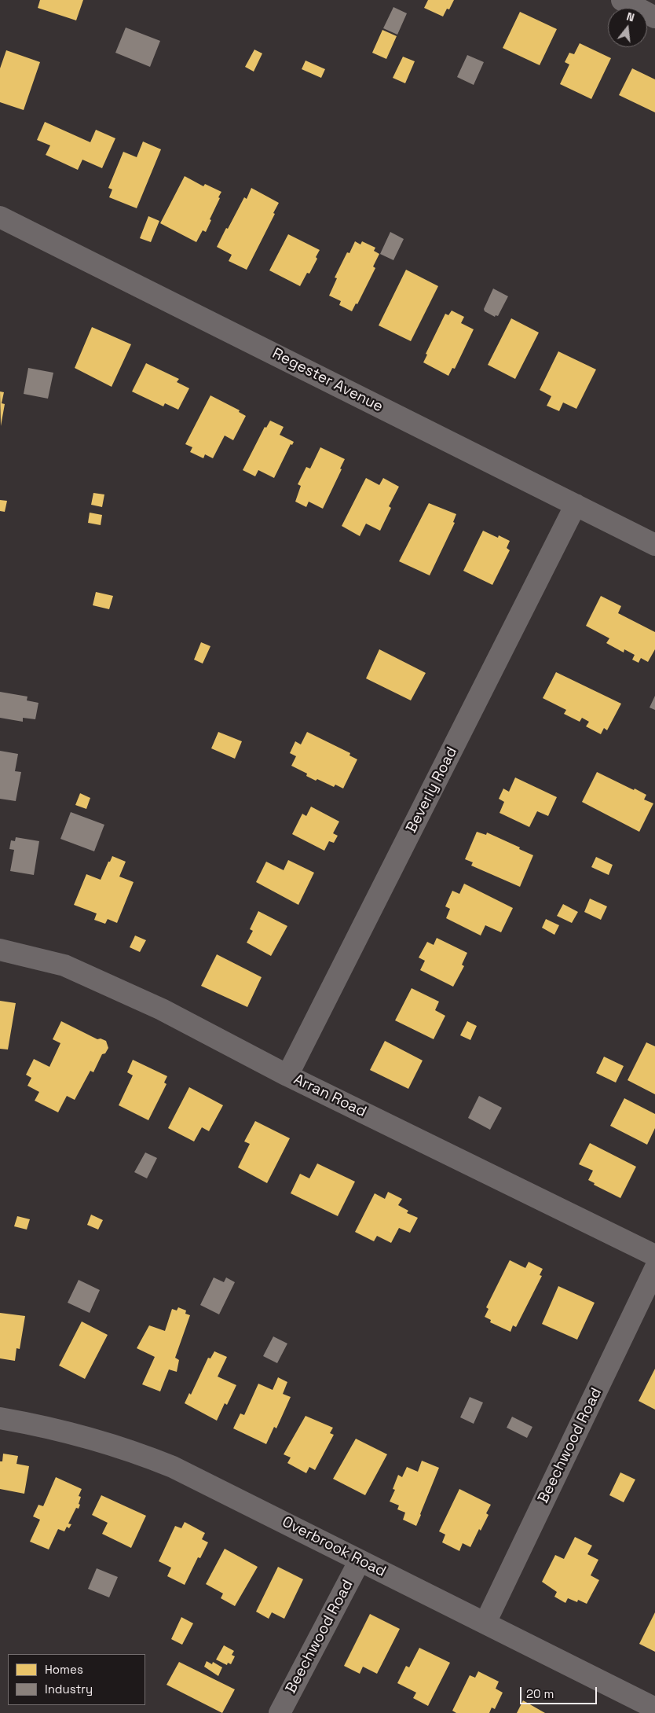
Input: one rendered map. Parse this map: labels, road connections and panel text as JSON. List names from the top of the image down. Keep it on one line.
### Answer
{"streets":{"street":["Regester Avenue","Beverly Road","Arran Road","Beechwood Road","Overbrook Road"]},"crossings":[["Regester Avenue","Beverly Road"],["Beverly Road","Arran Road"],["Beechwood Road","Overbrook Road"]],"legend":["Homes","Industry"],"scale_bar":"20 m","north":"top"}
